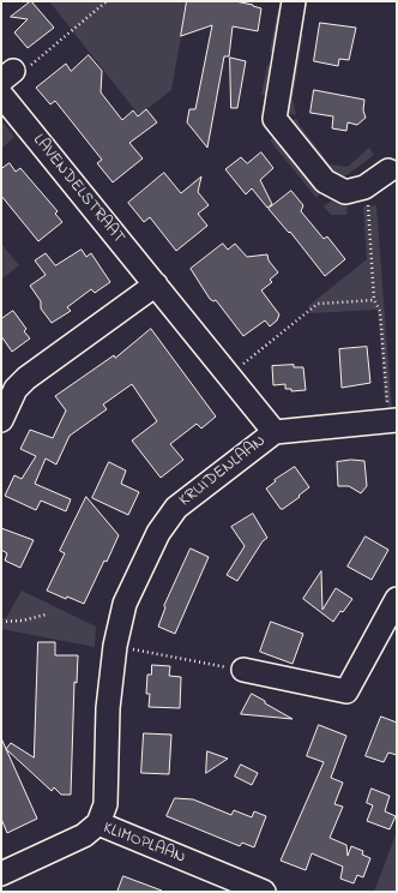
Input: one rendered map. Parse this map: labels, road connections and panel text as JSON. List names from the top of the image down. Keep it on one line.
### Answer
{"streets":{"street":["LAVENDELSTRAAT","KRUIDENLAAN","KLIMOPLAAN"]},"crossings":[["LAVENDELSTRAAT","KRUIDENLAAN"],["KRUIDENLAAN","KLIMOPLAAN"]]}
